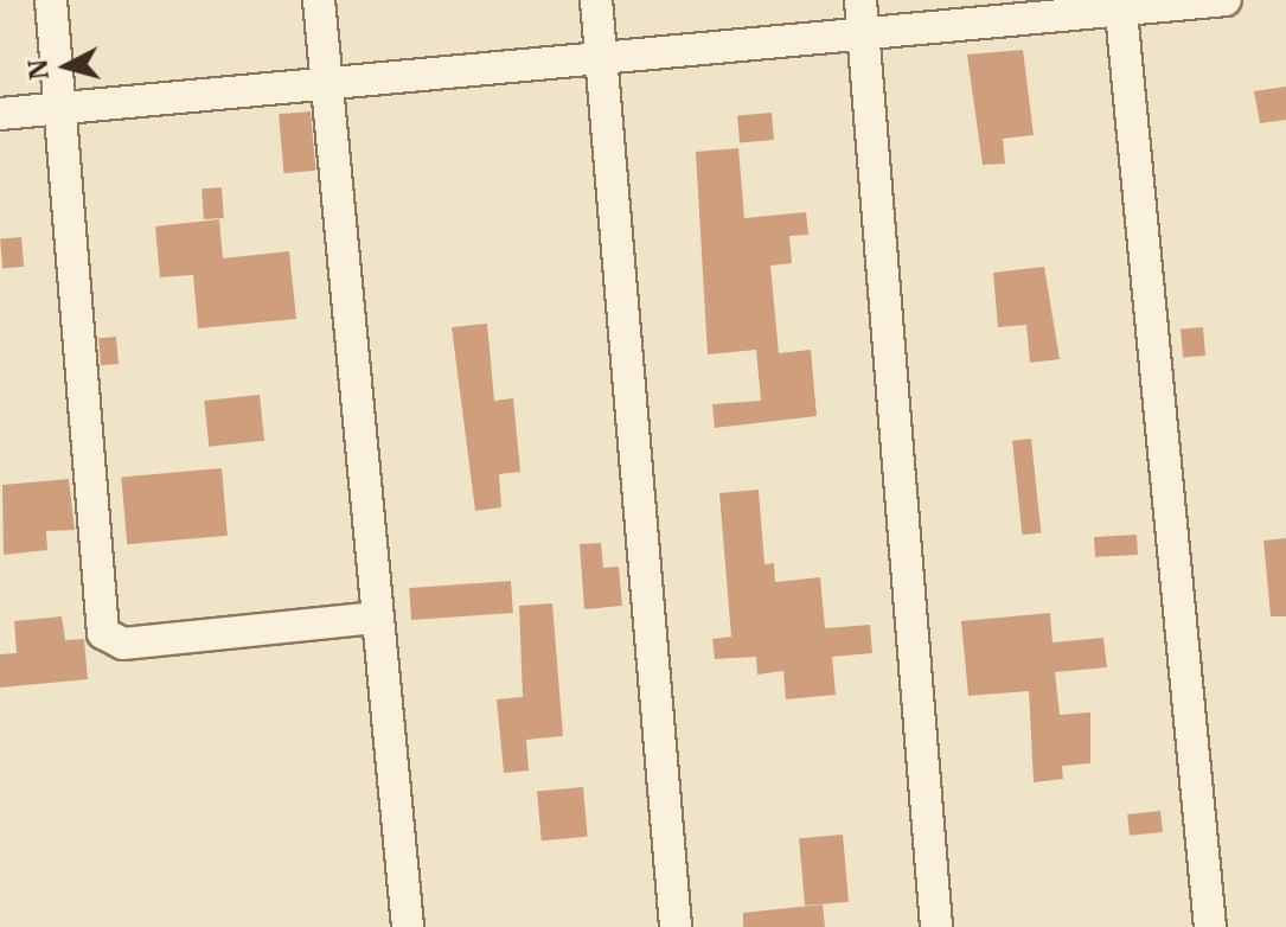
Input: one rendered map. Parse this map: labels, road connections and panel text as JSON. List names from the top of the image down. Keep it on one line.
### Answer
{"north":"left"}
